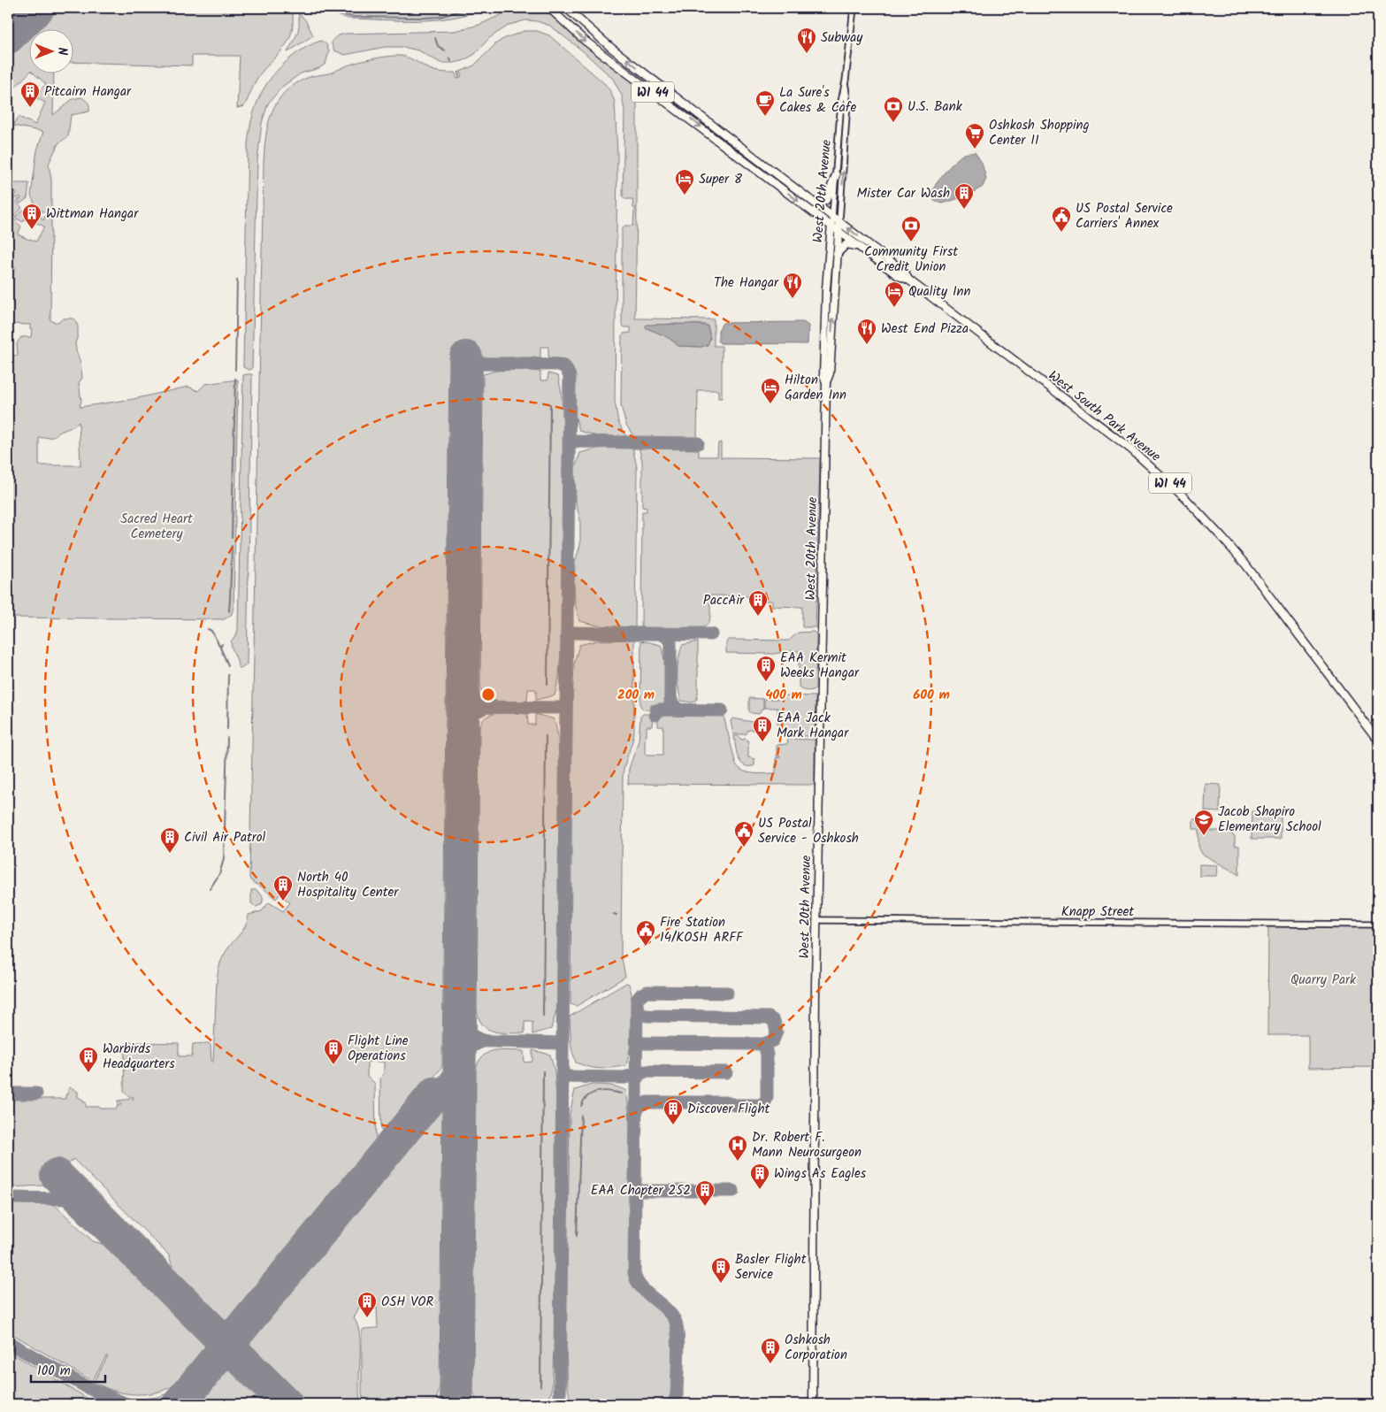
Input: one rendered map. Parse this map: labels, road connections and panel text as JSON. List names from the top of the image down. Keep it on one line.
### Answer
{"streets":{"main road":["WI 44","West 20th Avenue","West South Park Avenue"],"street":["Knapp Street"]},"crossings":[["West 20th Avenue","West South Park Avenue"],["West 20th Avenue","Knapp Street"]],"parks":["Sacred Heart Cemetery","Quarry Park"],"places":{"restaurant":["Subway","The Hangar","West End Pizza"],"building":["Pitcairn Hangar","Mister Car Wash","Wittman Hangar","PaccAir","EAA Kermit Weeks Hangar","EAA Jack Mark Hangar","Civil Air Patrol","North 40 Hospitality Center","Flight Line Operations","Warbirds Headquarters","Discover Flight","Wings As Eagles","EAA Chapter 252","Basler Flight Service","OSH VOR","Oshkosh Corporation"],"cafe":["La Sure's Cakes & Cafe"],"bank":["U.S. Bank","Community First Credit Union"],"supermarket":["Oshkosh Shopping Center II"],"hotel":["Super 8","Quality Inn","Hilton Garden Inn"],"public building":["US Postal Service Carriers' Annex","US Postal Service - Oshkosh","Fire Station 14/KOSH ARFF"],"school or university":["Jacob Shapiro Elementary School"],"hospital":["Dr. Robert F. Mann Neurosurgeon"]},"scale_bar":"100 m","north":"right","rings":["200 m","400 m","600 m"]}
